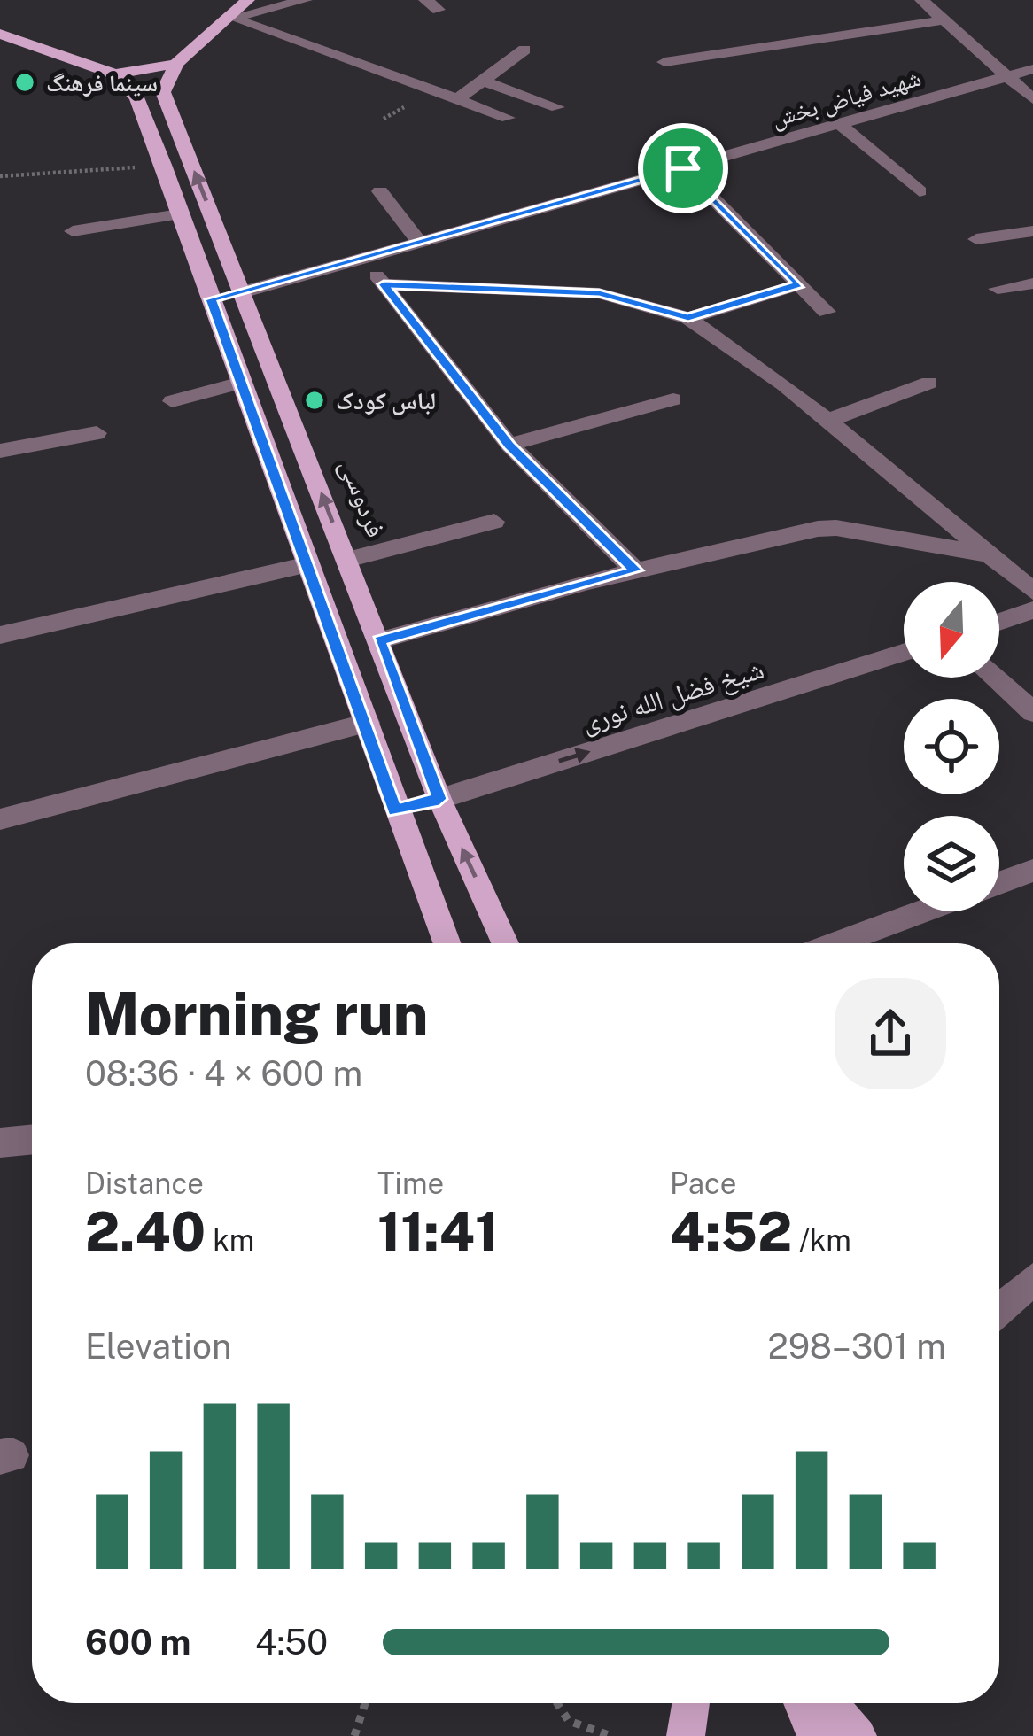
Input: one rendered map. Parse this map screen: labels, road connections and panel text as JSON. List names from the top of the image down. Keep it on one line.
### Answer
{"streets":{"main road":["فردوسی"],"street":["شهید فیاض بخش","شیخ فضل الله نوری"]},"crossings":[["شهید فیاض بخش","فردوسی"],["فردوسی","شیخ فضل الله نوری"]],"places":["سینما فرهنگ","لباس کودک"],"north":"bottom","page":{"heading":["Morning run","08:36 · 4 × 600 m"],"stats":[["Distance","2.40 km"],["Time","11:41"],["Pace","4:52 /km"]],"chart":["Elevation","298–301 m"],"list":[{"name":"600 m","note":"4:50"}]}}
